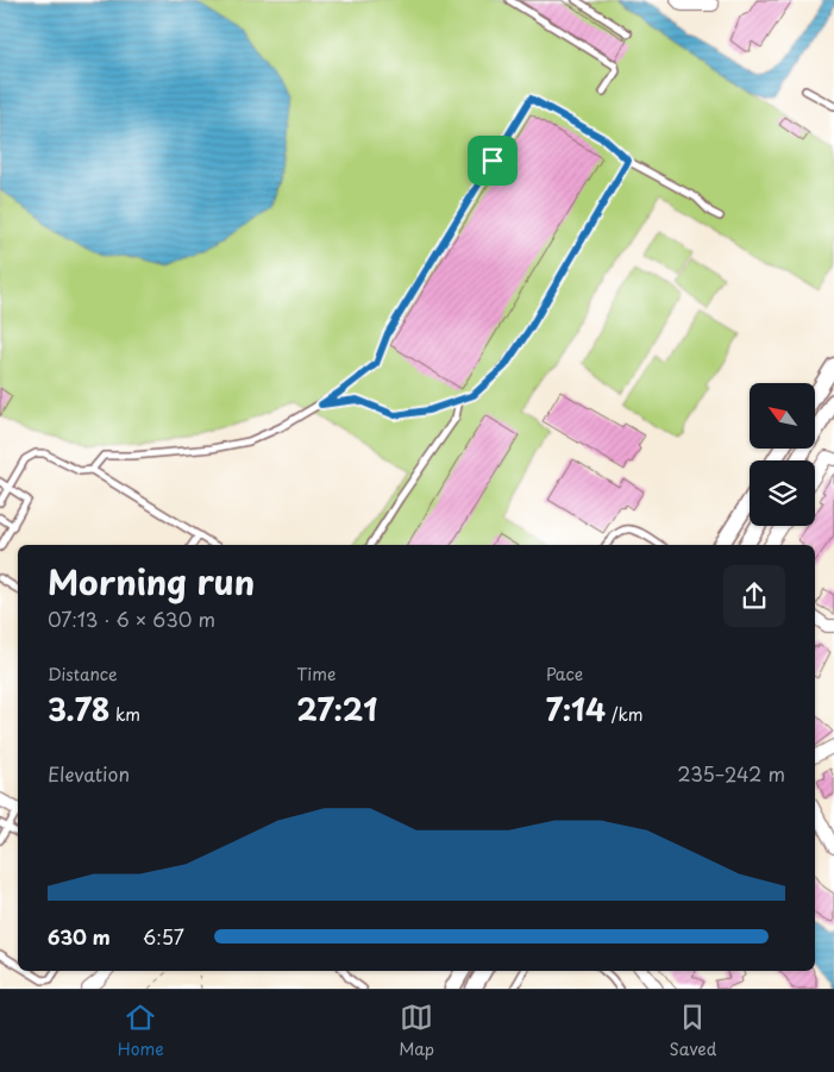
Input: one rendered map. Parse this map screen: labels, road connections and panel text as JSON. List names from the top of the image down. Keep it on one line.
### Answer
{"north":"top left","page":{"heading":["Morning run","07:13 · 6 × 630 m"],"stats":[["Distance","3.78 km"],["Time","27:21"],["Pace","7:14 /km"]],"chart":["Elevation","235–242 m"],"list":[{"name":"630 m","note":"6:57"}],"tabs":["Home","Map","Saved"]}}
